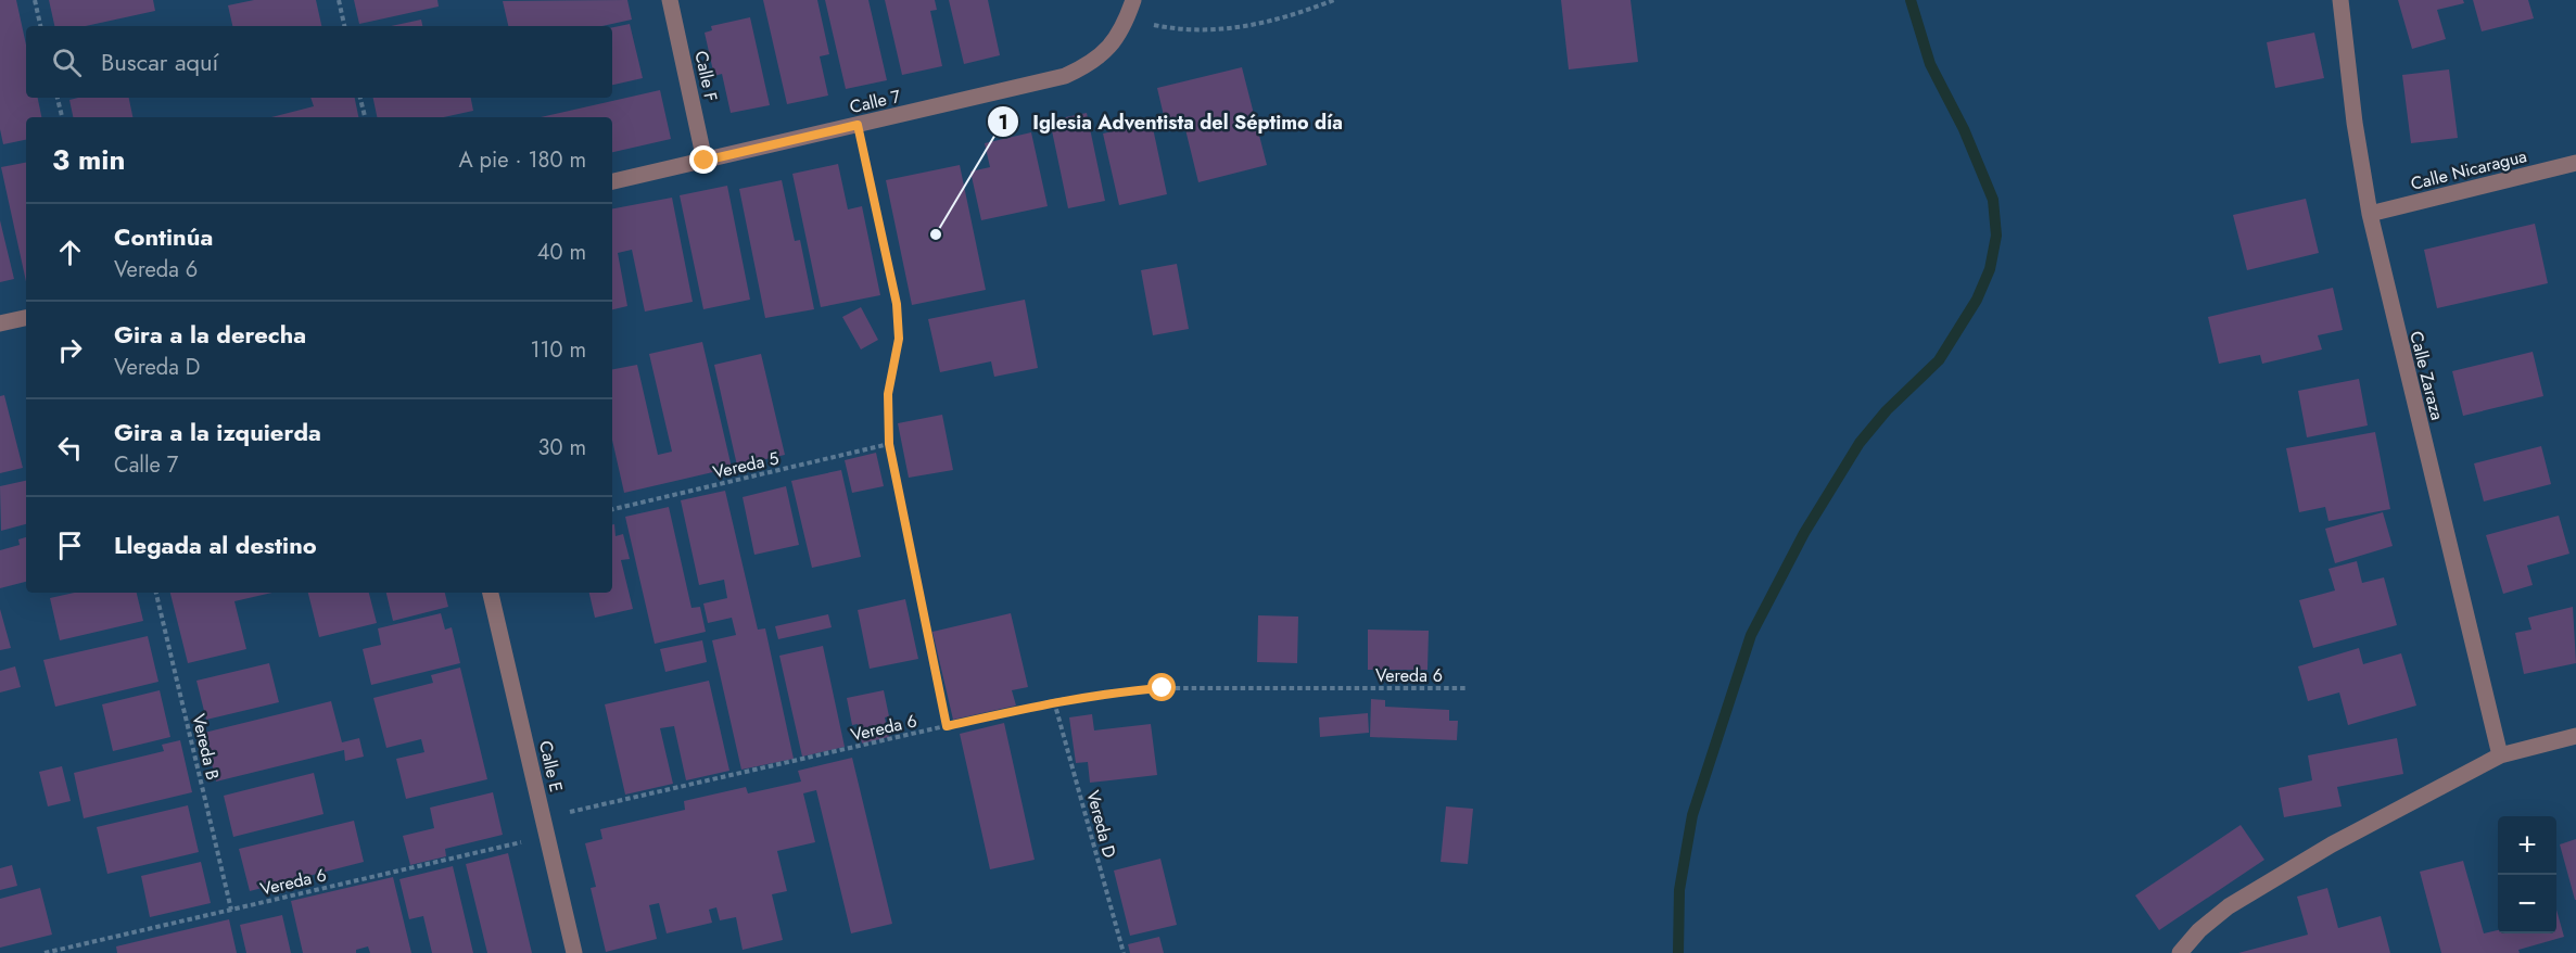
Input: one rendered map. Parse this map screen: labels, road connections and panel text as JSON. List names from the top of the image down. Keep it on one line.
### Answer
{"streets":{"street":["Calle F","Calle 7","Calle Nicaragua","Calle Zaraza","Calle E"],"path":["Vereda 5","Vereda 6","Vereda B","Vereda D"]},"crossings":[["Calle F","Calle 7"],["Calle Nicaragua","Calle Zaraza"],["Vereda 6","Vereda B"],["Vereda 6","Calle E"],["Vereda 6","Vereda D"]],"places":["Iglesia Adventista del Séptimo día"],"page":{"search":"Buscar aquí","heading":["3 min","A pie · 180 m"],"list":[["Continúa","Vereda 6","40 m"],["Gira a la derecha","Vereda D","110 m"],["Gira a la izquierda","Calle 7","30 m"],"Llegada al destino"],"map_buttons":["+","−"]}}
